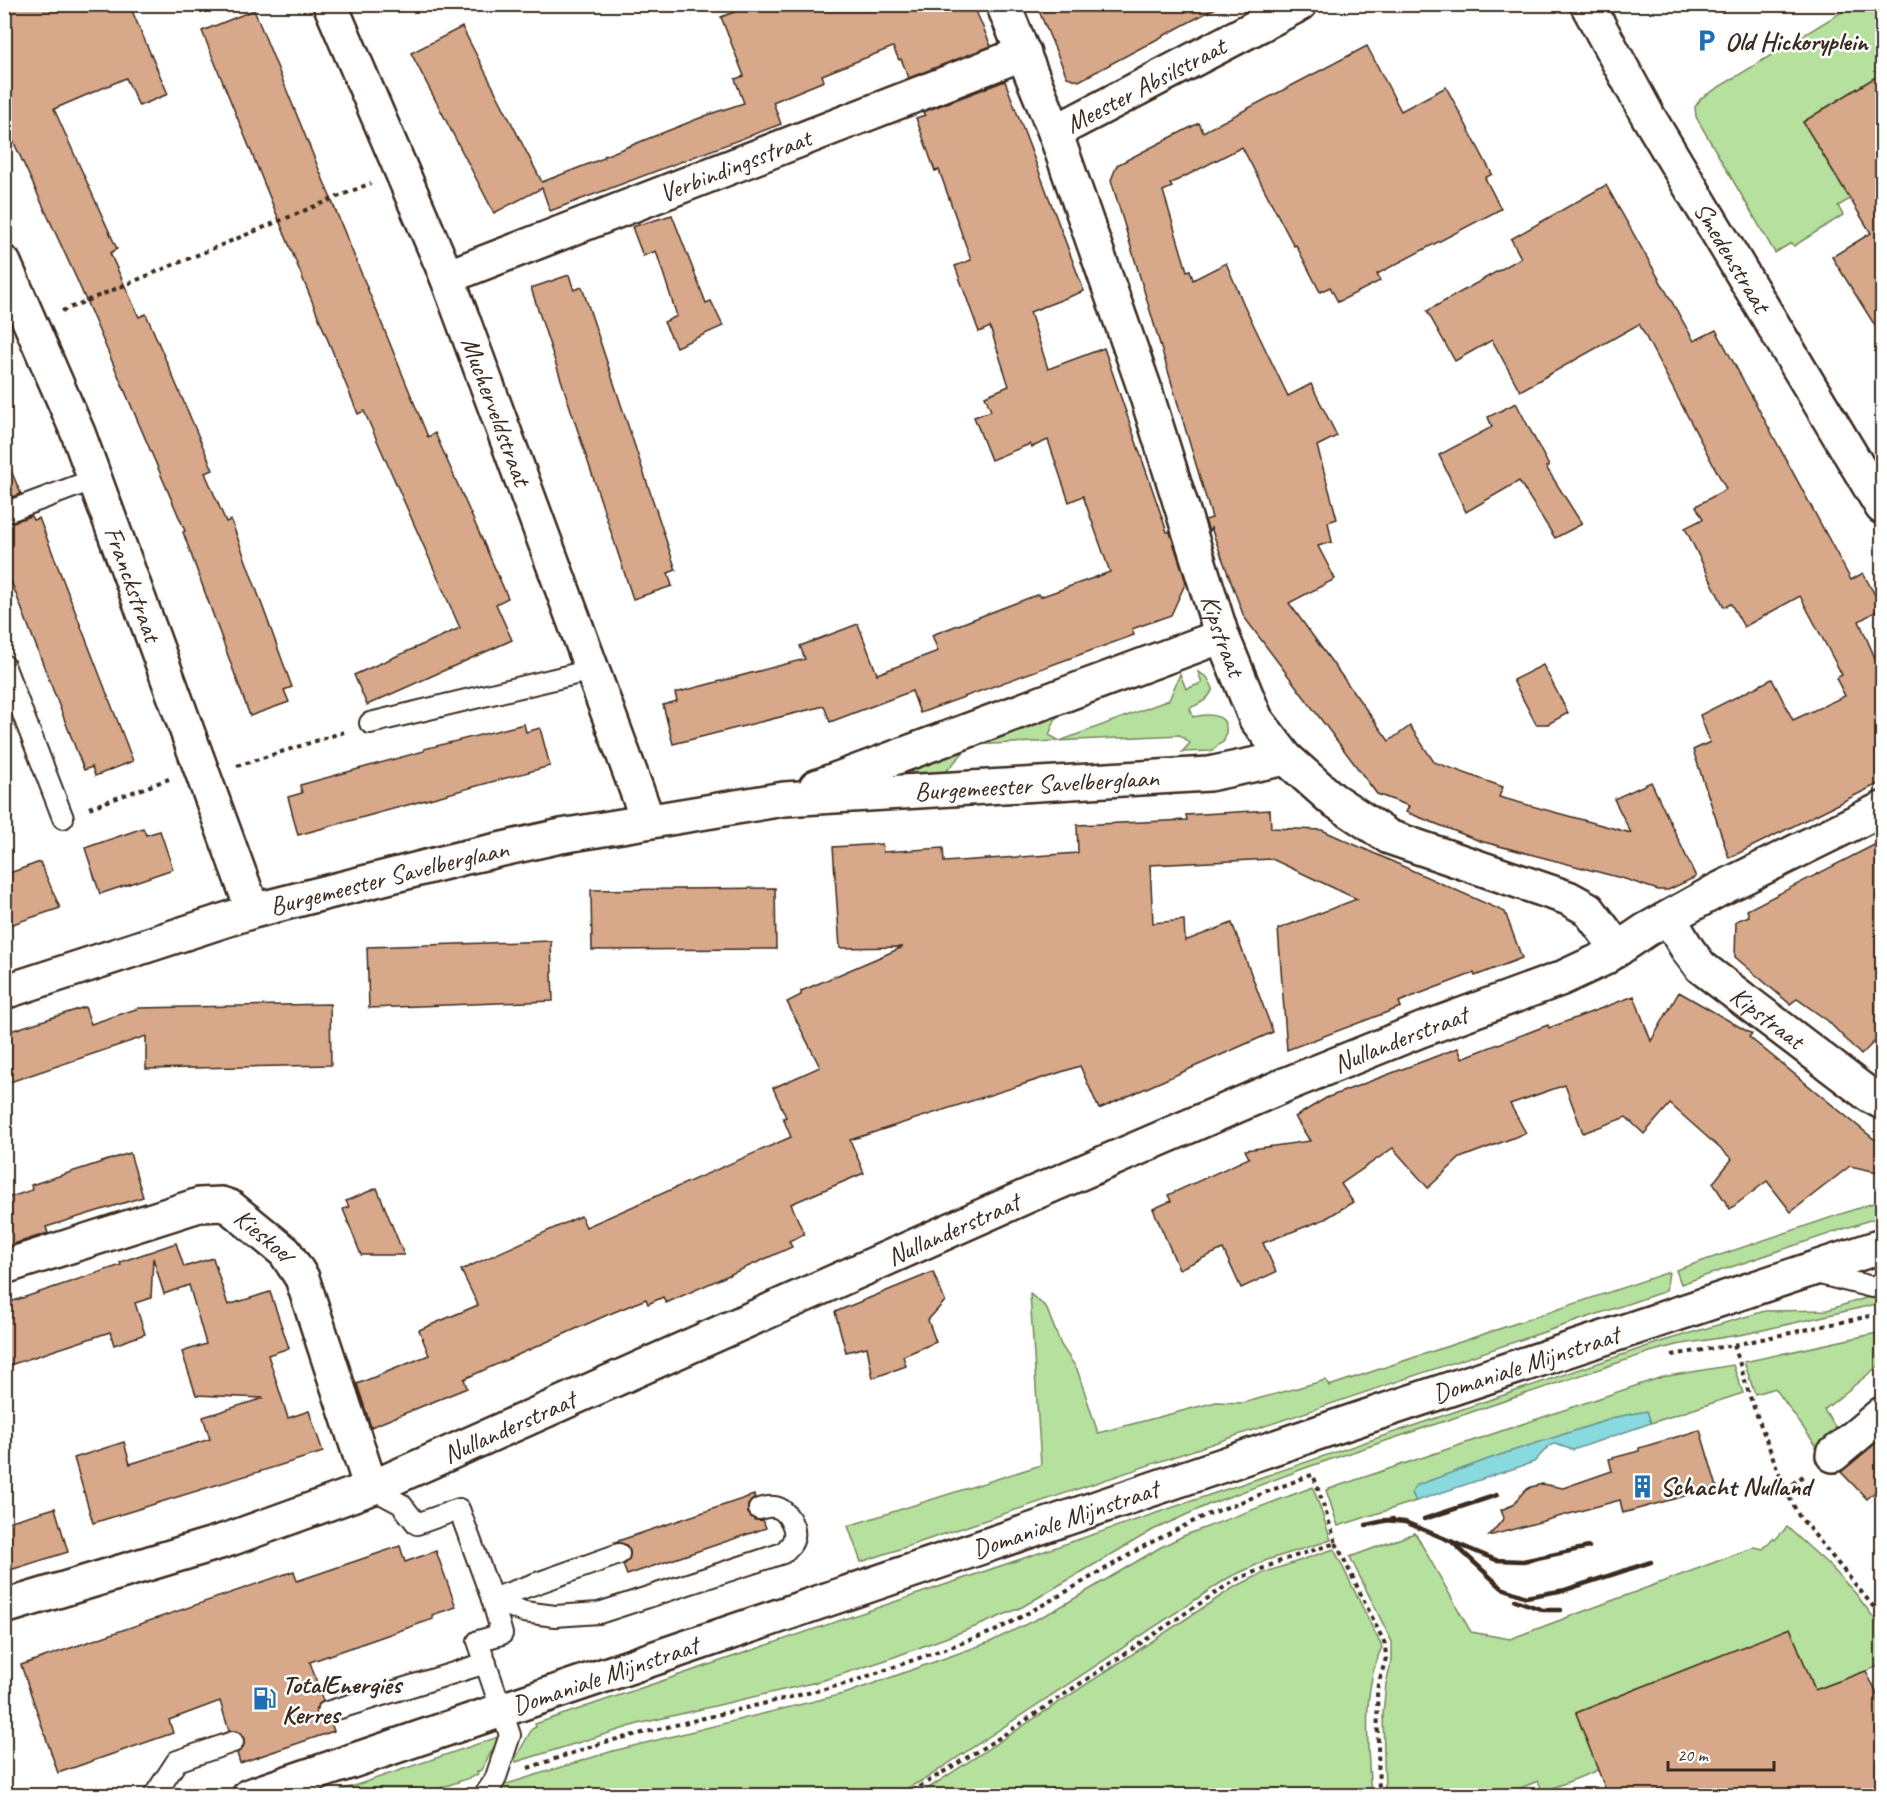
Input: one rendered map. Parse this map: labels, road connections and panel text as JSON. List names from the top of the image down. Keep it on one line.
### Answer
{"streets":{"street":["Meester Absilstraat","Verbindingsstraat","Smedenstraat","Mucherveldstraat","Franckstraat","Kipstraat","Burgemeester Savelberglaan","Nullanderstraat","Kieskoel","Domaniale Mijnstraat"]},"crossings":[["Meester Absilstraat","Kipstraat"],["Verbindingsstraat","Mucherveldstraat"],["Verbindingsstraat","Kipstraat"],["Mucherveldstraat","Burgemeester Savelberglaan"],["Franckstraat","Burgemeester Savelberglaan"],["Kipstraat","Burgemeester Savelberglaan"],["Kipstraat","Nullanderstraat"],["Nullanderstraat","Kieskoel"]],"places":{"parking":["Old Hickoryplein"],"building":["Schacht Nulland"],"fuel station":["TotalEnergies Kerres"]},"scale_bar":"20 m"}
